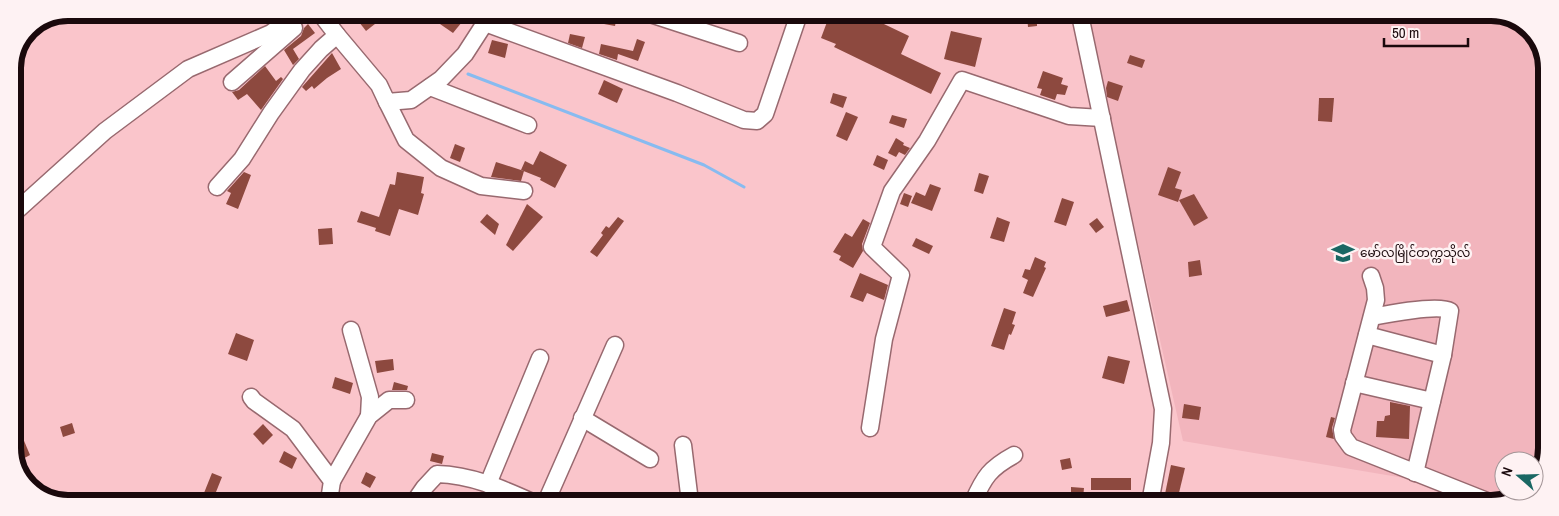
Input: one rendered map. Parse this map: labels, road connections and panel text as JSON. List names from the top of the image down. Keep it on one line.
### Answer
{"places":{"school or university":["မော်လမြိုင်တက္ကသိုလ်"]},"scale_bar":"50 m","north":"left"}
